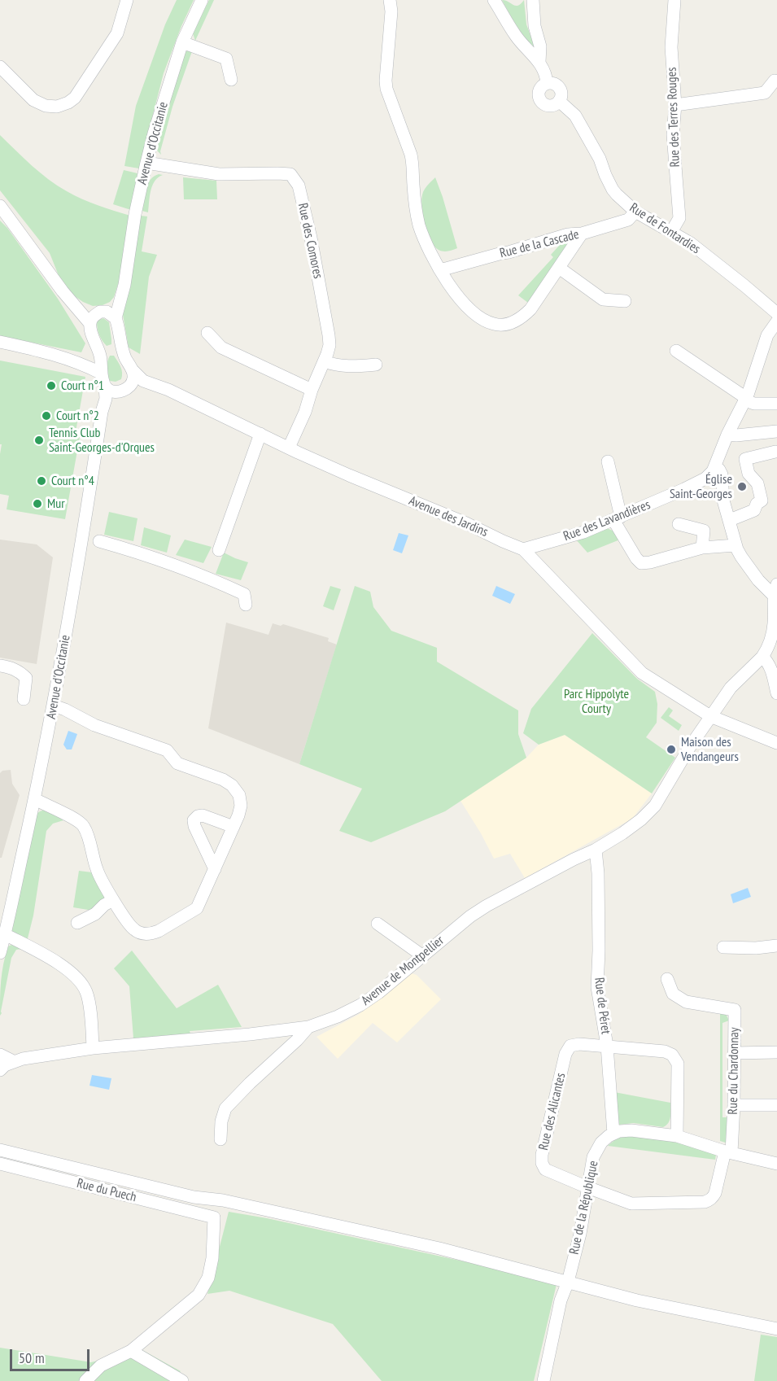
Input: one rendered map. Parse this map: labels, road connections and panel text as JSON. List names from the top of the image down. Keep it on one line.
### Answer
{"streets":{"street":["Rue des Terres Rouges","Avenue d'Occitanie","Rue de Fontardies","Rue des Comores","Rue de la Cascade","Avenue des Jardins","Rue des Lavandières","Avenue de Montpellier","Rue de Péret","Rue du Chardonnay","Rue des Alicantes","Rue du Puech","Rue de la République"]},"crossings":[["Rue des Terres Rouges","Rue de Fontardies"],["Avenue d'Occitanie","Rue des Comores"],["Avenue d'Occitanie","Avenue des Jardins"],["Rue de Fontardies","Rue de la Cascade"],["Rue des Comores","Avenue des Jardins"],["Avenue des Jardins","Rue des Lavandières"],["Avenue des Jardins","Avenue de Montpellier"],["Avenue de Montpellier","Rue de Péret"],["Rue de Péret","Rue des Alicantes"],["Rue de Péret","Rue de la République"],["Rue du Chardonnay","Rue des Alicantes"],["Rue des Alicantes","Rue de la République"]],"parks":["Parc Hippolyte Courty"],"places":["Court n°1","Court n°2","Tennis Club Saint-Georges-d'Orques","Court n°4","Église Saint-Georges","Mur","Maison des Vendangeurs"],"scale_bar":"50 m"}
